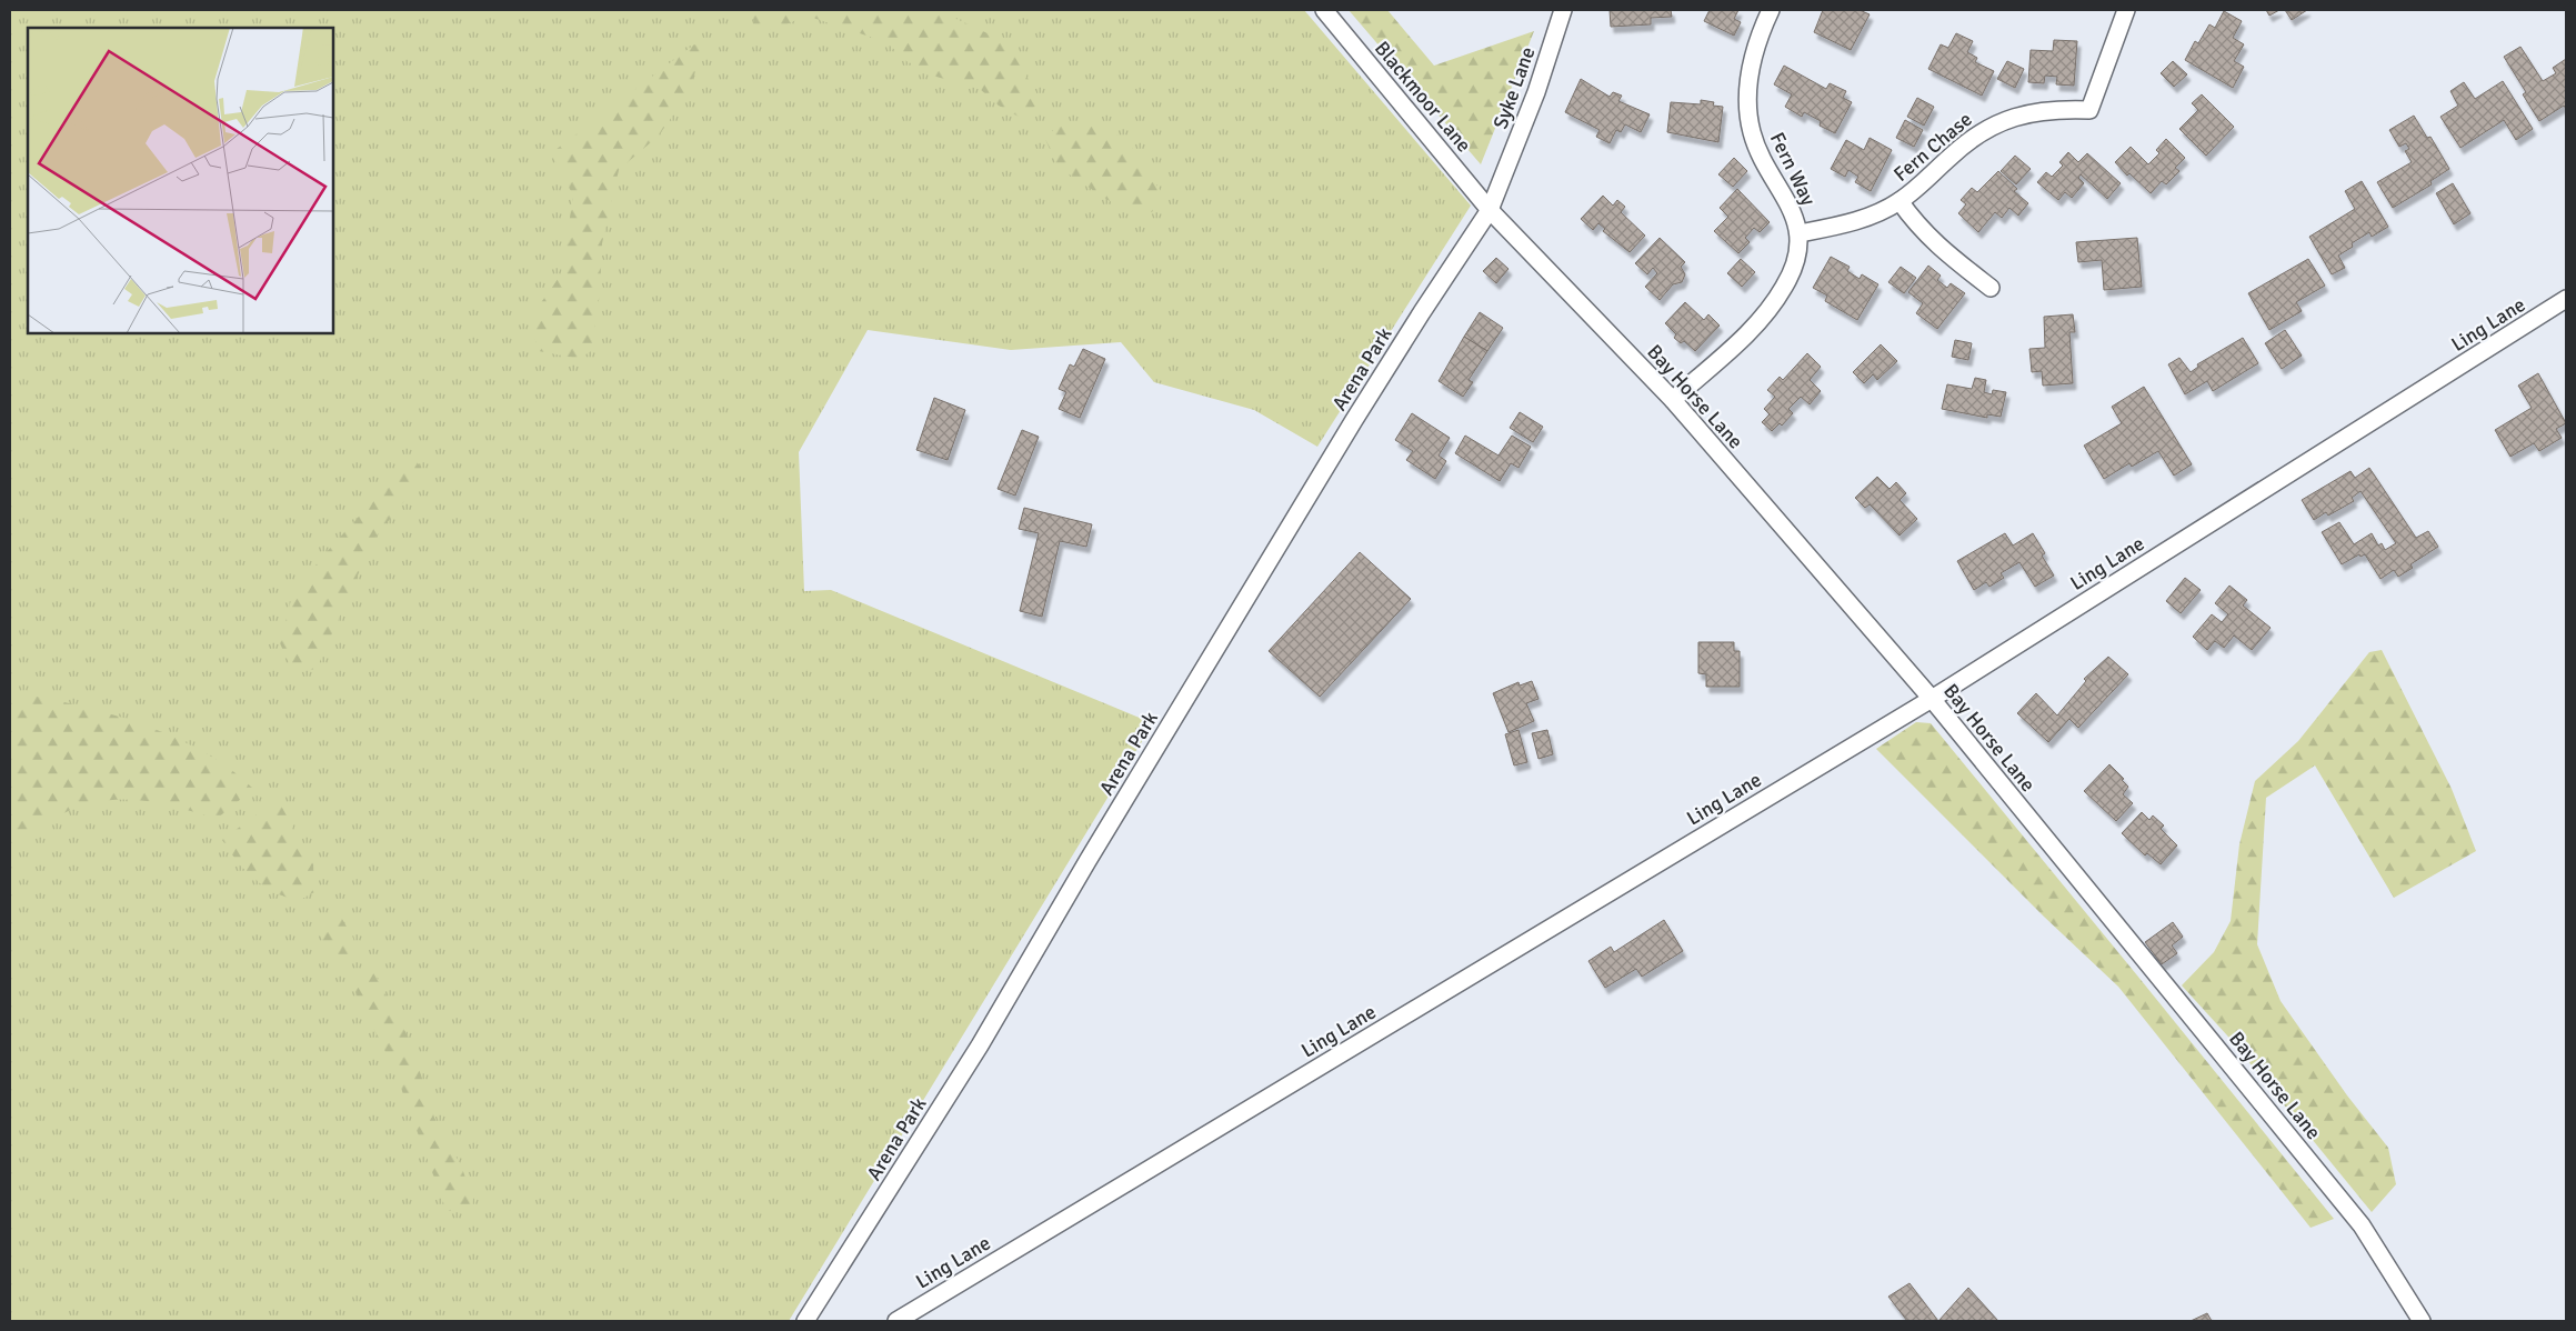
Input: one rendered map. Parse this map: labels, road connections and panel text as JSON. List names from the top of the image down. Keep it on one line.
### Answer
{"streets":{"street":["Syke Lane","Blackmoor Lane","Fern Chase","Fern Way","Ling Lane","Arena Park","Bay Horse Lane"]},"crossings":[["Syke Lane","Blackmoor Lane"],["Syke Lane","Arena Park"],["Syke Lane","Bay Horse Lane"],["Blackmoor Lane","Arena Park"],["Blackmoor Lane","Bay Horse Lane"],["Fern Chase","Fern Way"],["Fern Way","Bay Horse Lane"],["Ling Lane","Bay Horse Lane"],["Arena Park","Bay Horse Lane"]]}
